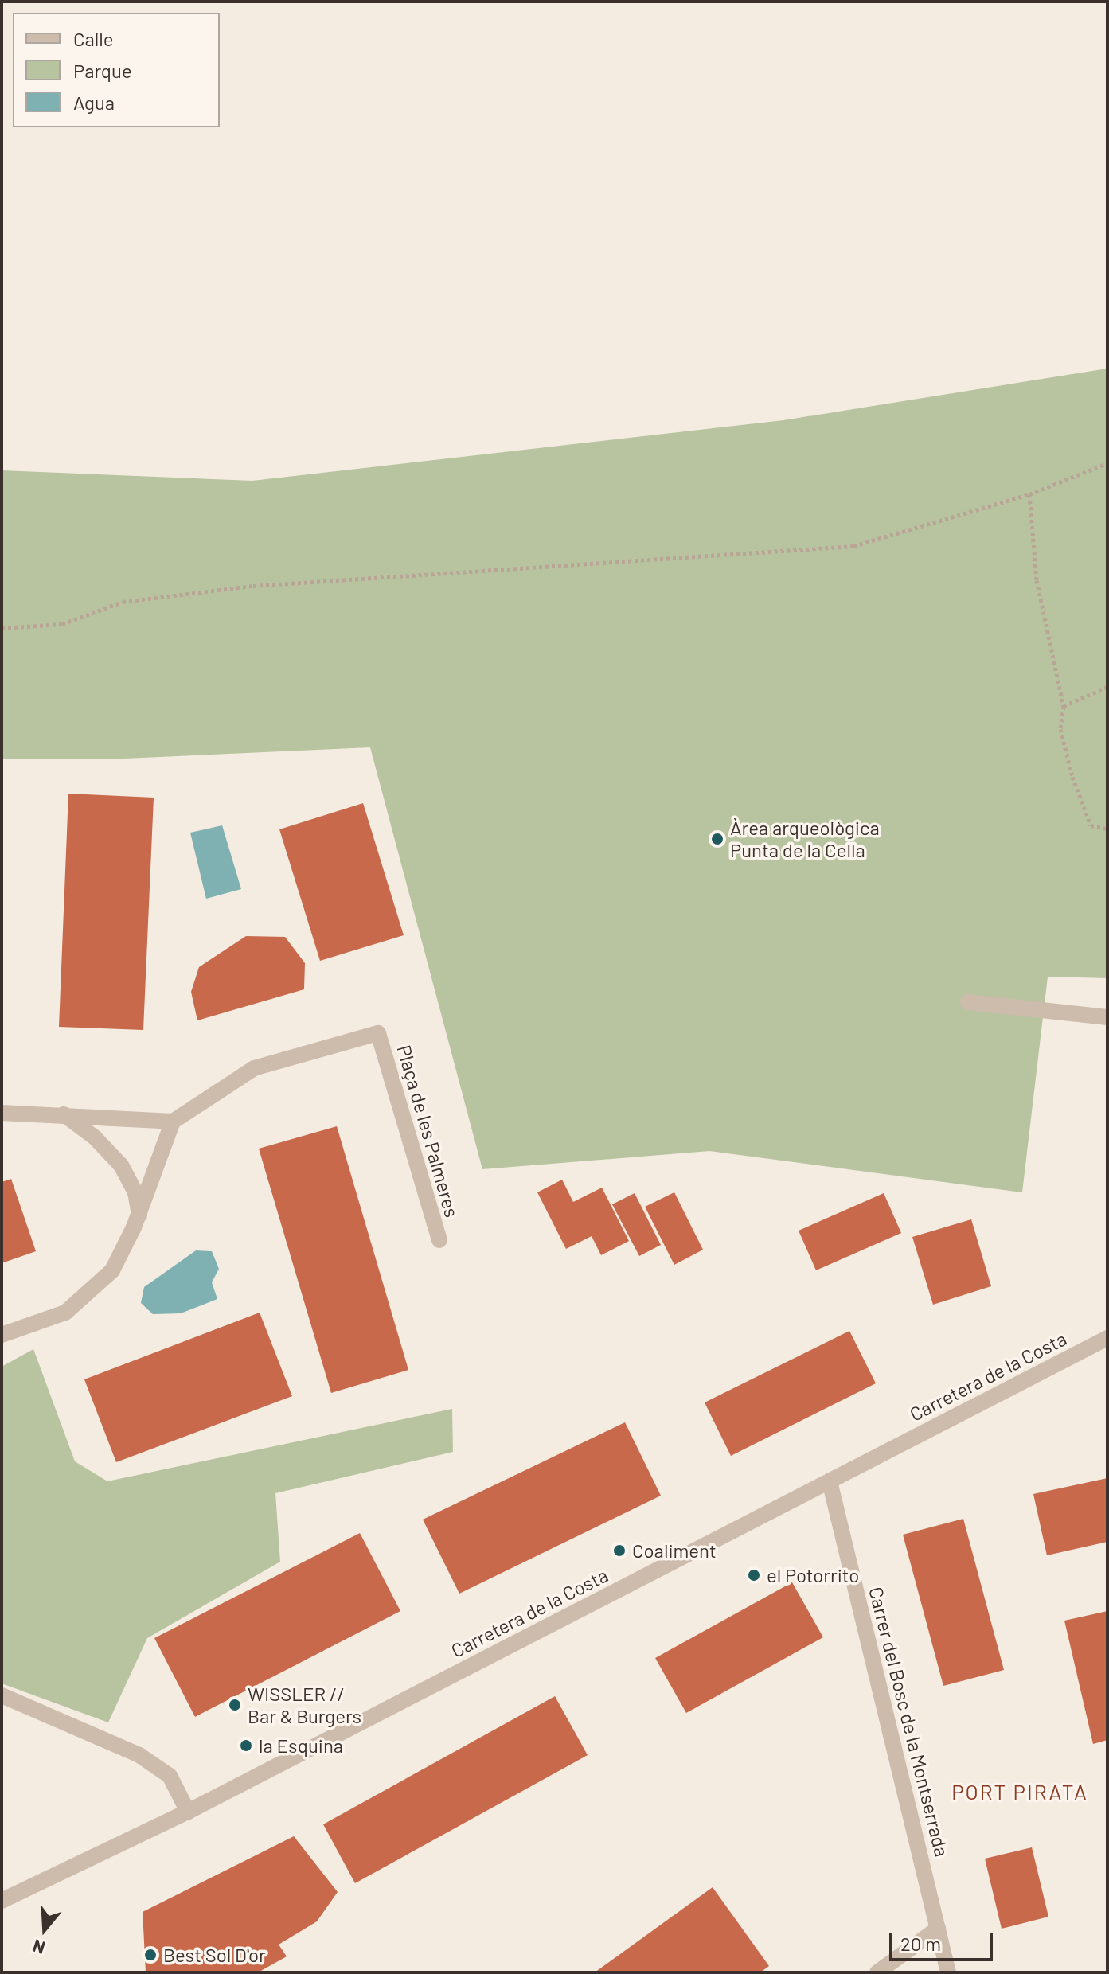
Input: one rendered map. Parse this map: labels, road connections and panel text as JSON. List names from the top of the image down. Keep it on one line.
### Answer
{"streets":{"street":["Plaça de les Palmeres","Carretera de la Costa","Carrer del Bosc de la Montserrada"]},"crossings":[["Carretera de la Costa","Carrer del Bosc de la Montserrada"]],"districts":["PORT PIRATA"],"places":["Àrea arqueològica Punta de la Cella","Coaliment","el Potorrito","WISSLER // Bar & Burgers","la Esquina","Best Sol D'or"],"legend":["Calle","Parque","Agua"],"scale_bar":"20 m","north":"bottom"}
